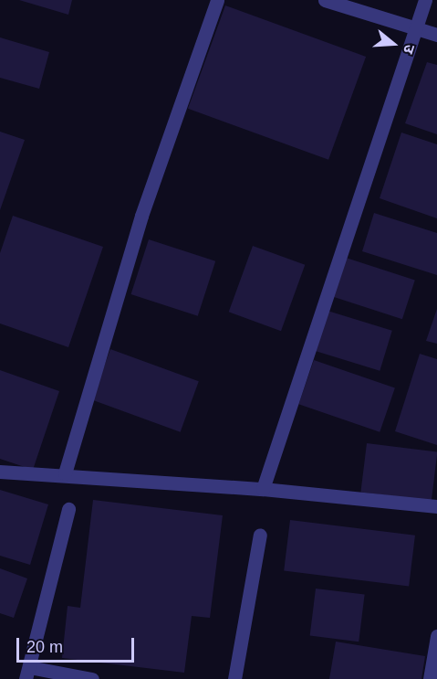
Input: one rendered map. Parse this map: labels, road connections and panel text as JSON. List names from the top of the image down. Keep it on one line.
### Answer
{"scale_bar":"20 m","north":"right"}
